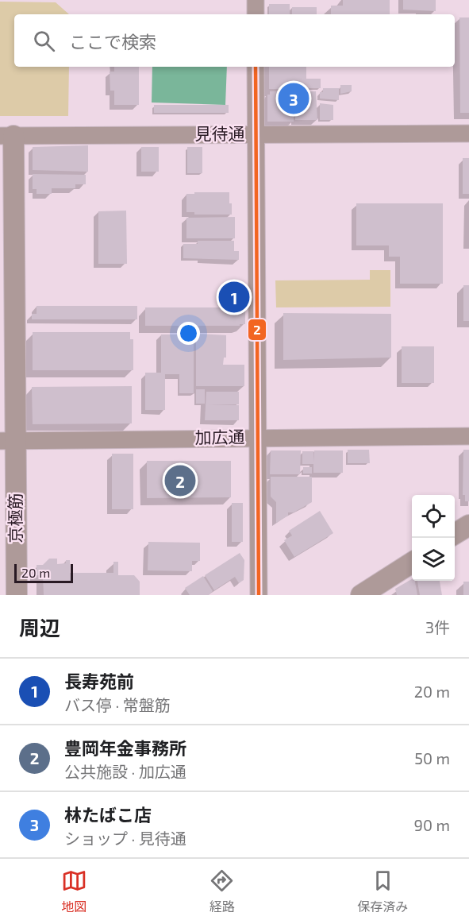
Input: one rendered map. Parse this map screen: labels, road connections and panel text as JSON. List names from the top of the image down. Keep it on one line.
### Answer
{"streets":{"street":["見待通","加広通","京極筋"]},"crossings":[["見待通","京極筋"],["加広通","京極筋"]],"lines":["transit line 2"],"scale_bar":"20 m","page":{"search":"ここで検索","pins":["3","1","2"],"scale":"20 m","heading":["周辺","3件"],"list":[{"mark":"1","name":"長寿苑前","note":"バス停 · 常盤筋","value":"20 m"},{"mark":"2","name":"豊岡年金事務所","note":"公共施設 · 加広通","value":"50 m"},{"mark":"3","name":"林たばこ店","note":"ショップ · 見待通","value":"90 m"}],"nav":["地図","経路","保存済み"]}}
